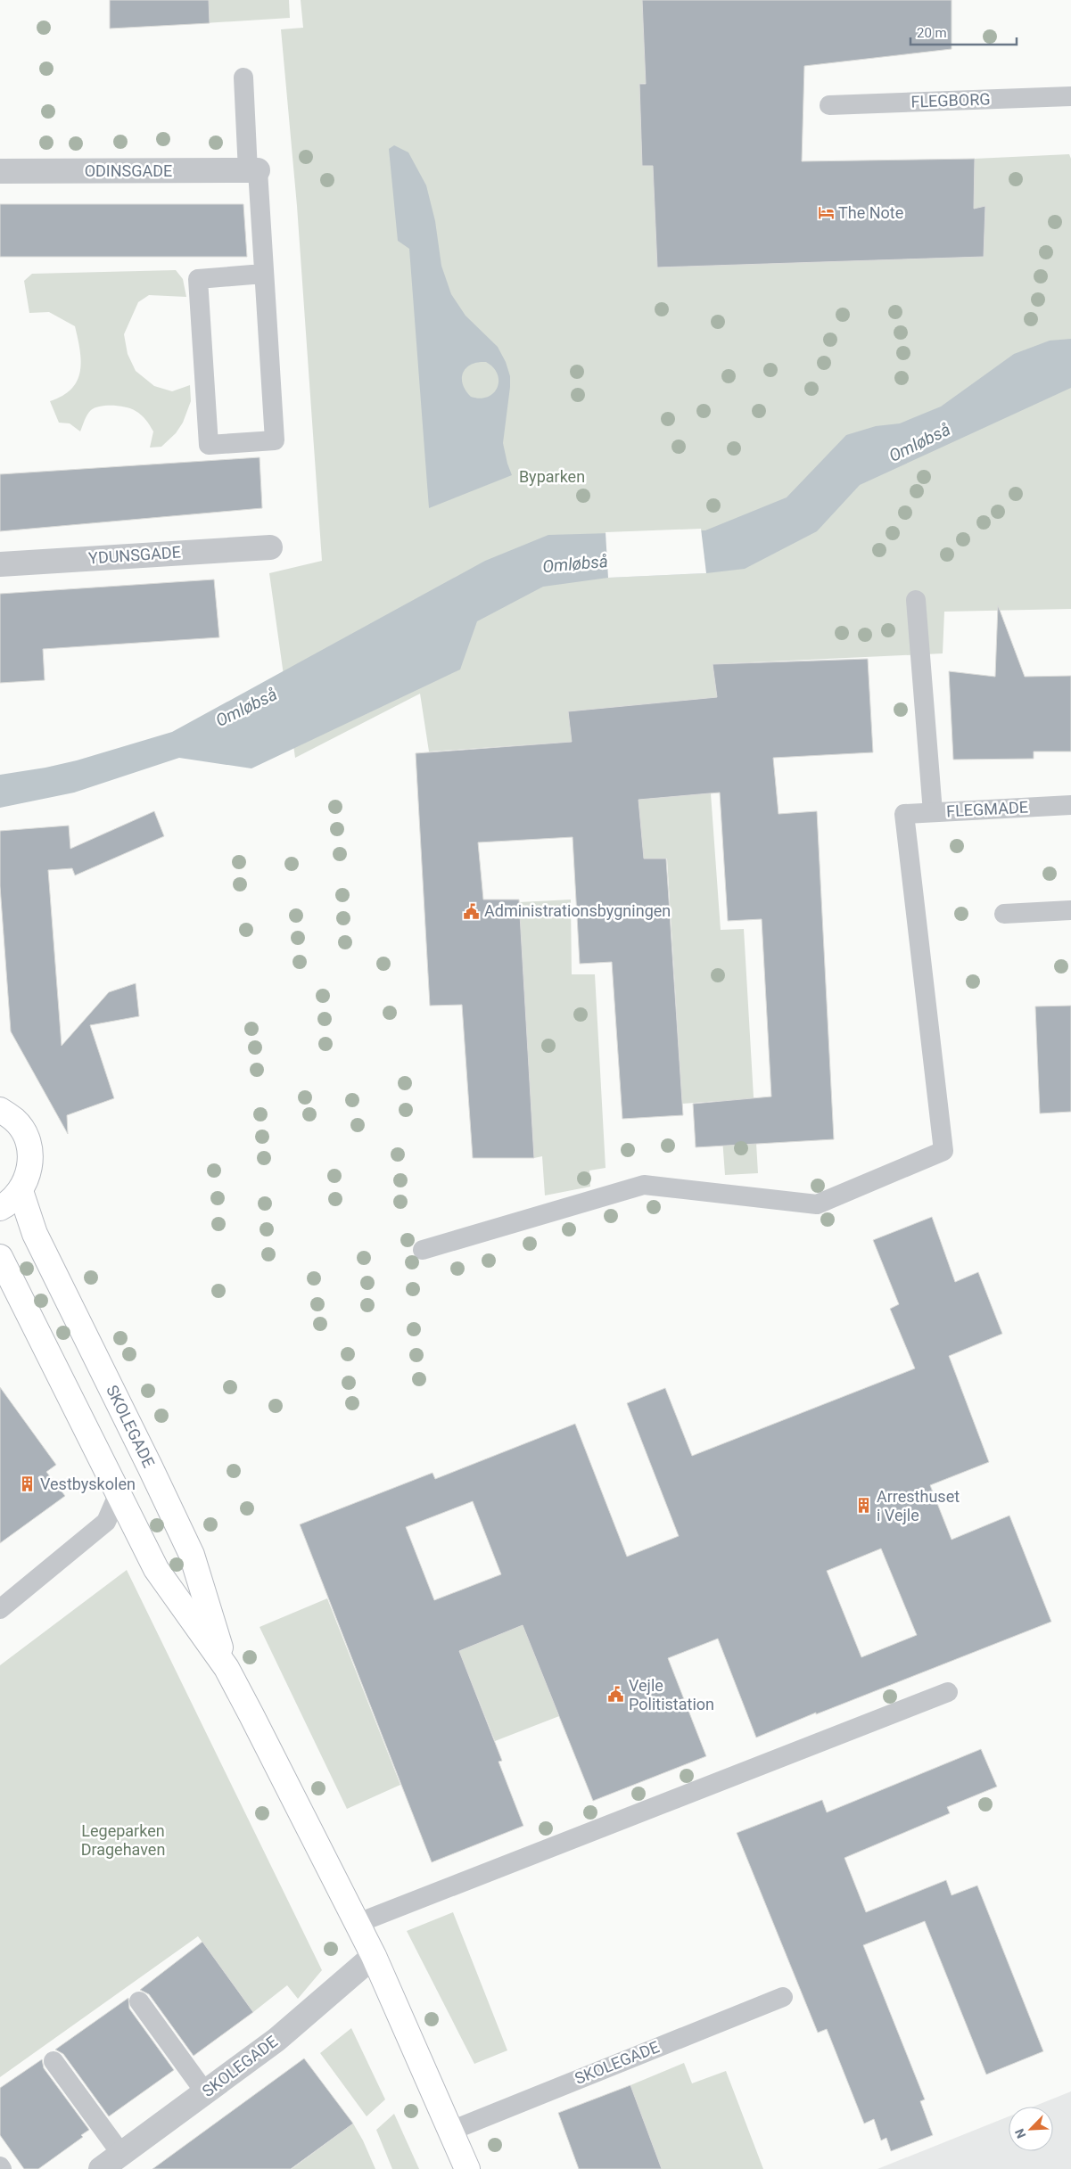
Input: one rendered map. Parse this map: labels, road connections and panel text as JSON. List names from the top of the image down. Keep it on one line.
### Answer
{"streets":{"street":["ODINSGADE","YDUNSGADE","SKOLEGADE"],"lane":["FLEGBORG","FLEGMADE"]},"water":["Omløbså"],"parks":["Byparken","Legeparken Dragehaven"],"places":{"hotel":["The Note"],"public building":["Administrationsbygningen","Vejle Politistation"],"building":["Vestbyskolen","Arresthuset i Vejle"]},"scale_bar":"20 m","north":"bottom left"}
